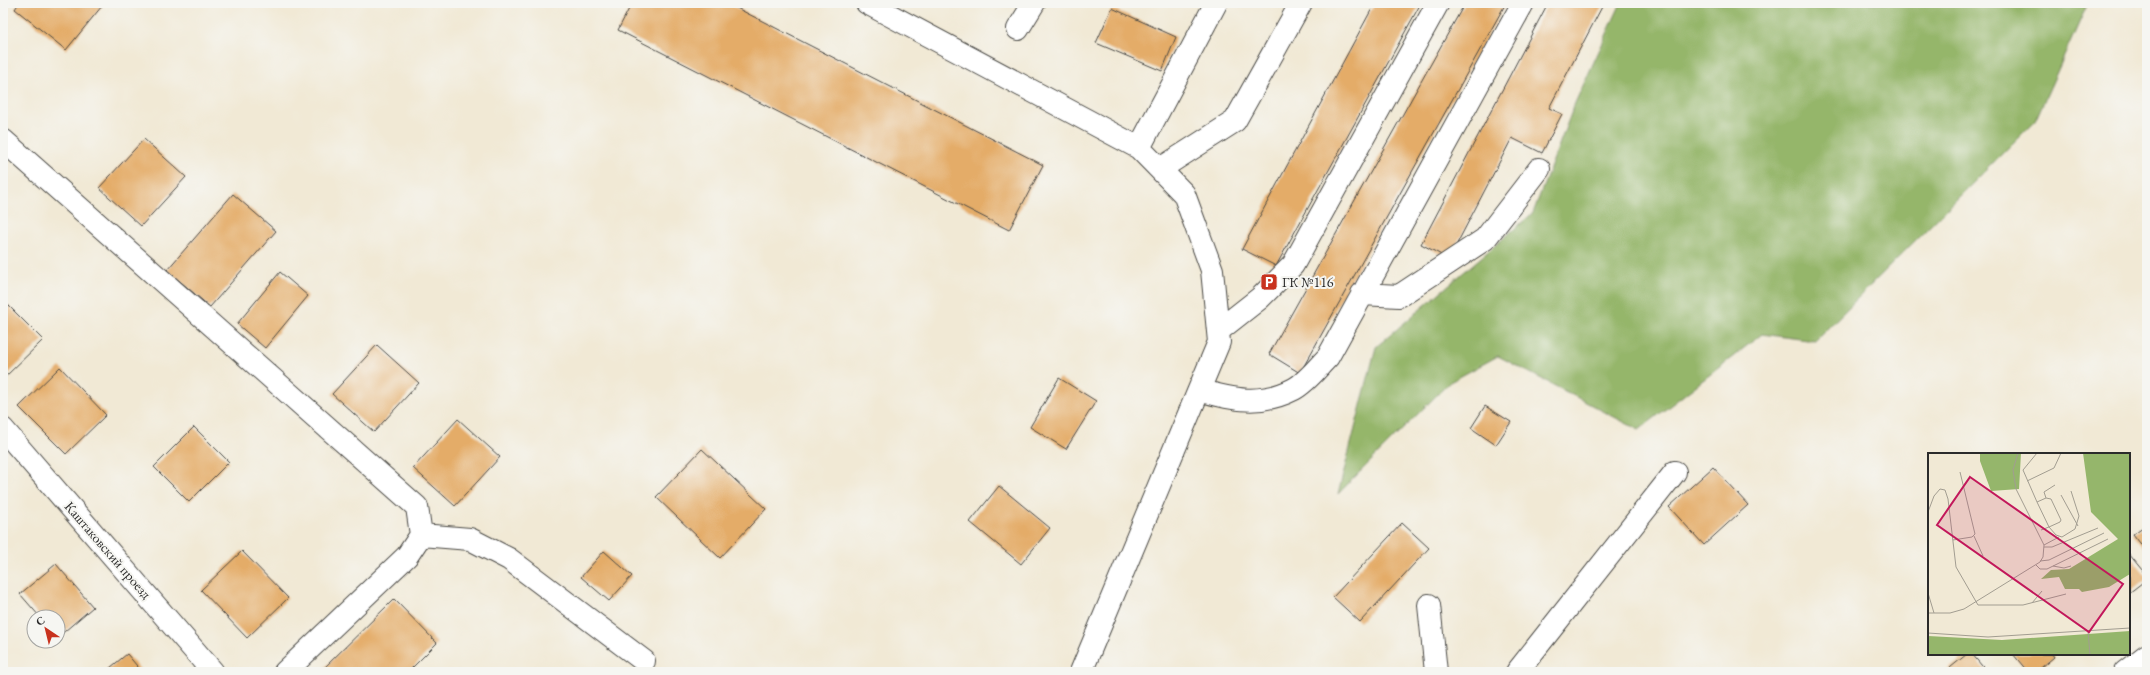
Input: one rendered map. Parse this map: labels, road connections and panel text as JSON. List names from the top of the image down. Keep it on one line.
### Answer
{"streets":{"street":["Каштаковский проезд"]},"places":{"parking":["ГК №116"]},"north":"top left"}
